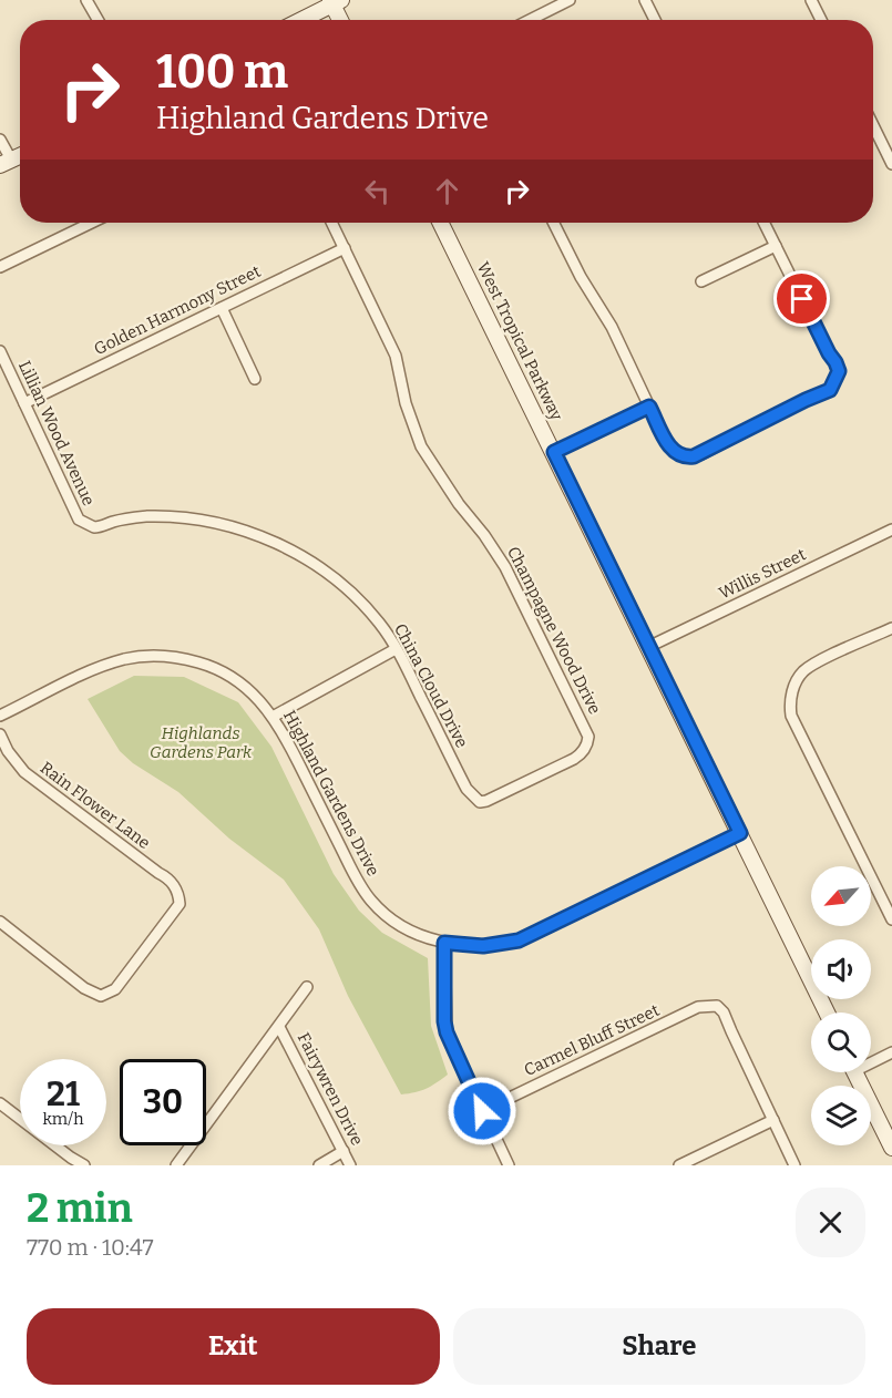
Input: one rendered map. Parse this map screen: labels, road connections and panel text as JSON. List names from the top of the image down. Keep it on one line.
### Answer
{"streets":{"main road":["West Tropical Parkway"],"street":["Golden Harmony Street","Lillian Wood Avenue","Willis Street","Champagne Wood Drive","China Cloud Drive","Highland Gardens Drive","Rain Flower Lane","Carmel Bluff Street","Fairywren Drive"]},"crossings":[["Golden Harmony Street","Lillian Wood Avenue"],["Golden Harmony Street","Champagne Wood Drive"],["West Tropical Parkway","Willis Street"],["West Tropical Parkway","Highland Gardens Drive"],["Lillian Wood Avenue","China Cloud Drive"],["Champagne Wood Drive","China Cloud Drive"]],"parks":["Highlands Gardens Park"],"north":"bottom left","page":{"turn":["100 m","Highland Gardens Drive"],"speed":"21 km/h","limit":"30","heading":["2 min","770 m · 10:47"],"buttons":["Exit","Share"]}}
